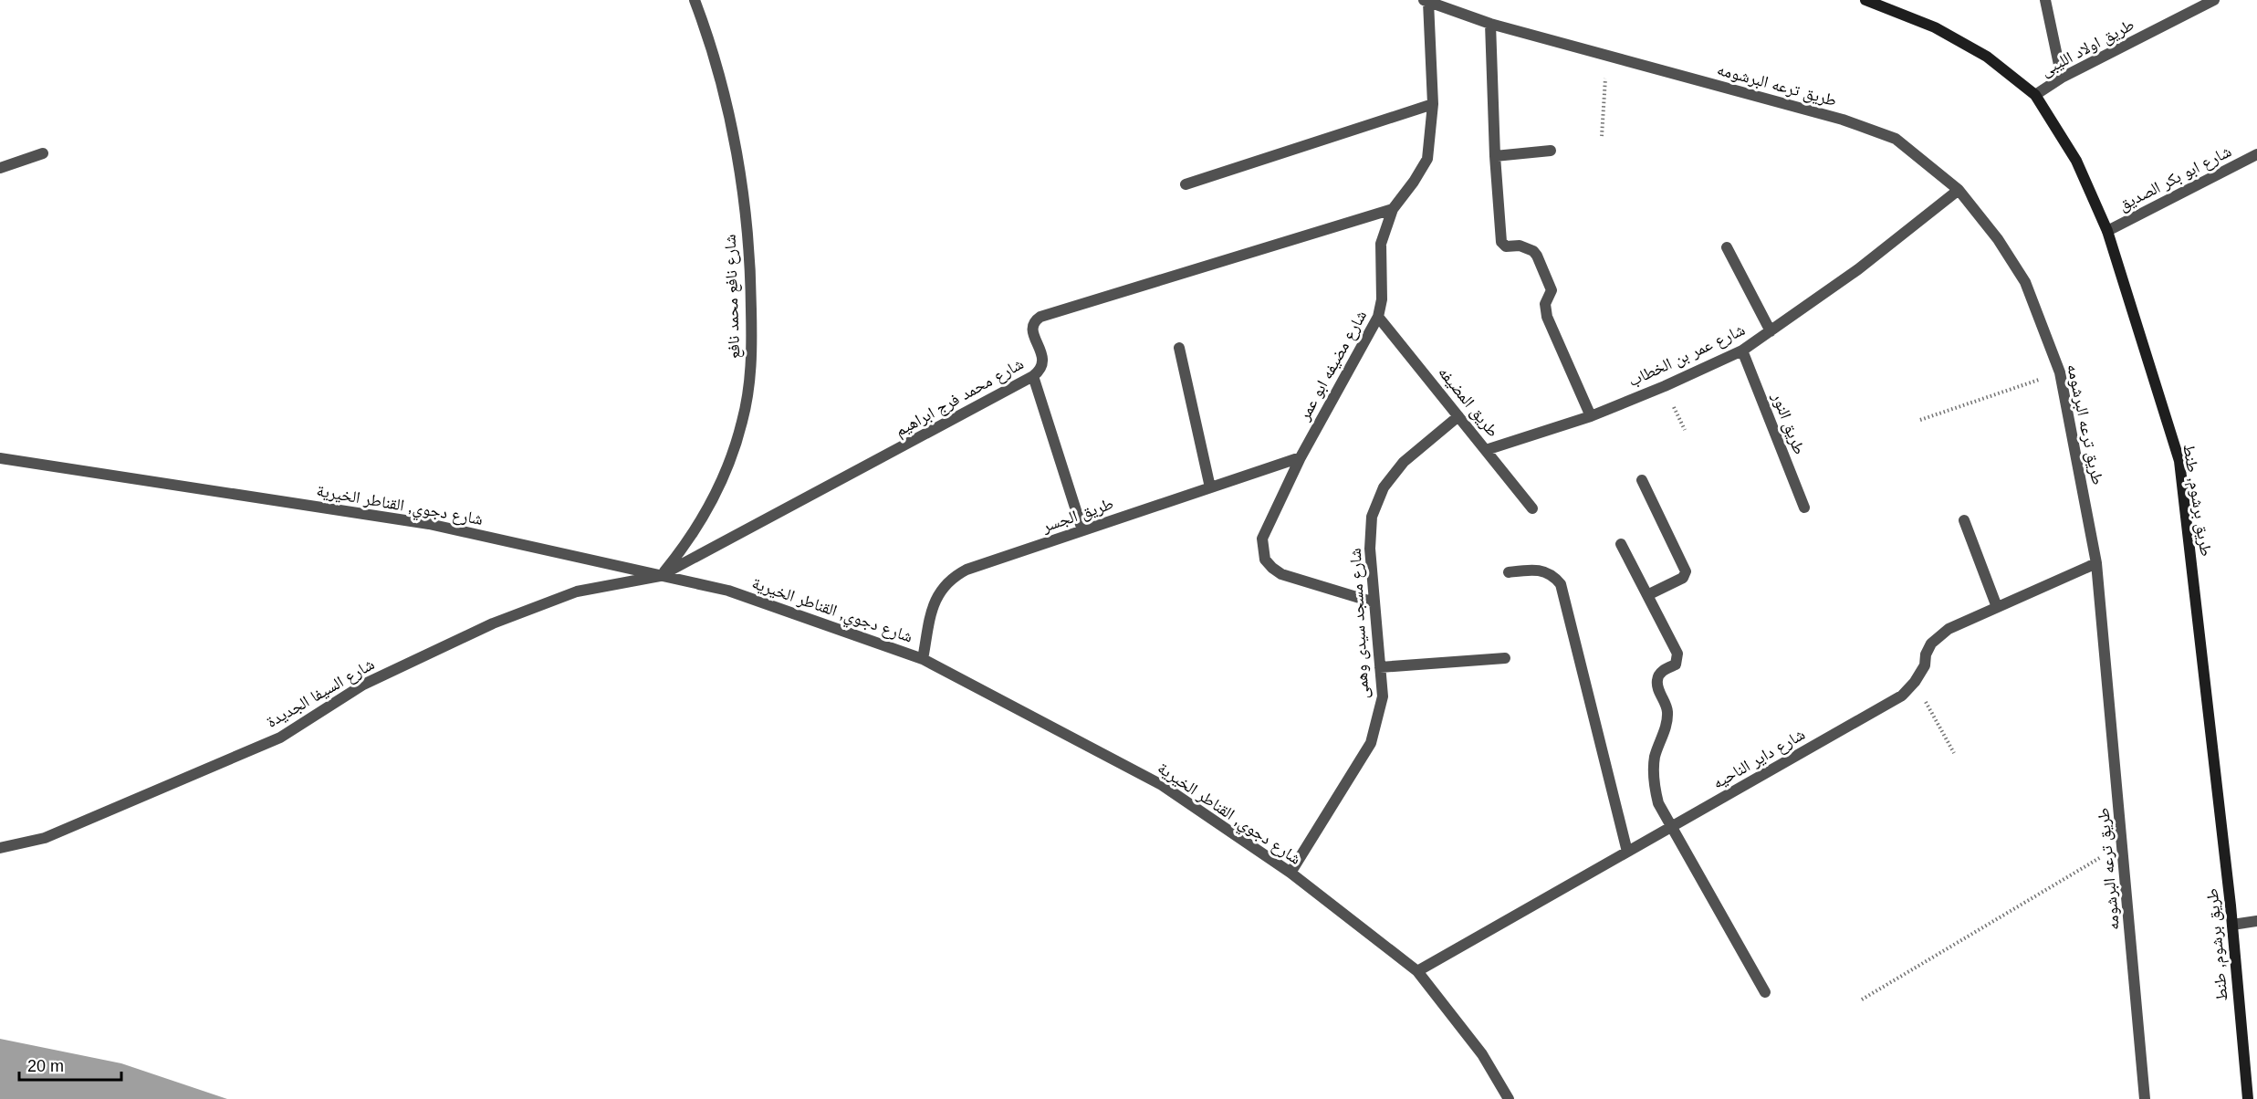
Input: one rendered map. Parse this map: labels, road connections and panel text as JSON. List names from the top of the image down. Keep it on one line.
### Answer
{"streets":{"main road":["طريق برشوم, طنط"],"street":["طريق اولاد الليبى","طريق ترعه البرشومه","شارع ابو بكر الصديق","شارع نافع محمد نافع","شارع عمر بن الخطاب","شارع مضيفه ابو عمر","شارع محمد فرج ابراهيم","طريق المضيفه","طريق النور","شارع دجوي, القناطر الخيرية","طريق الجسر","شارع مسجد سيدى وهمى","شارع السيفا الجديدة","شارع داير الناحيه"]},"crossings":[["طريق اولاد الليبى","طريق برشوم, طنط"],["طريق ترعه البرشومه","شارع عمر بن الخطاب"],["طريق ترعه البرشومه","شارع مضيفه ابو عمر"],["طريق ترعه البرشومه","شارع داير الناحيه"],["شارع ابو بكر الصديق","طريق برشوم, طنط"],["شارع نافع محمد نافع","شارع محمد فرج ابراهيم"],["شارع نافع محمد نافع","شارع دجوي, القناطر الخيرية"],["شارع نافع محمد نافع","شارع السيفا الجديدة"],["شارع عمر بن الخطاب","طريق المضيفه"],["شارع عمر بن الخطاب","طريق النور"],["شارع مضيفه ابو عمر","شارع محمد فرج ابراهيم"],["شارع مضيفه ابو عمر","طريق المضيفه"],["شارع مضيفه ابو عمر","طريق الجسر"],["شارع مضيفه ابو عمر","شارع مسجد سيدى وهمى"],["شارع محمد فرج ابراهيم","شارع دجوي, القناطر الخيرية"],["شارع محمد فرج ابراهيم","شارع السيفا الجديدة"],["طريق المضيفه","شارع مسجد سيدى وهمى"],["شارع دجوي, القناطر الخيرية","طريق الجسر"],["شارع دجوي, القناطر الخيرية","شارع مسجد سيدى وهمى"],["شارع دجوي, القناطر الخيرية","شارع السيفا الجديدة"],["شارع دجوي, القناطر الخيرية","شارع داير الناحيه"]],"scale_bar":"20 m"}
